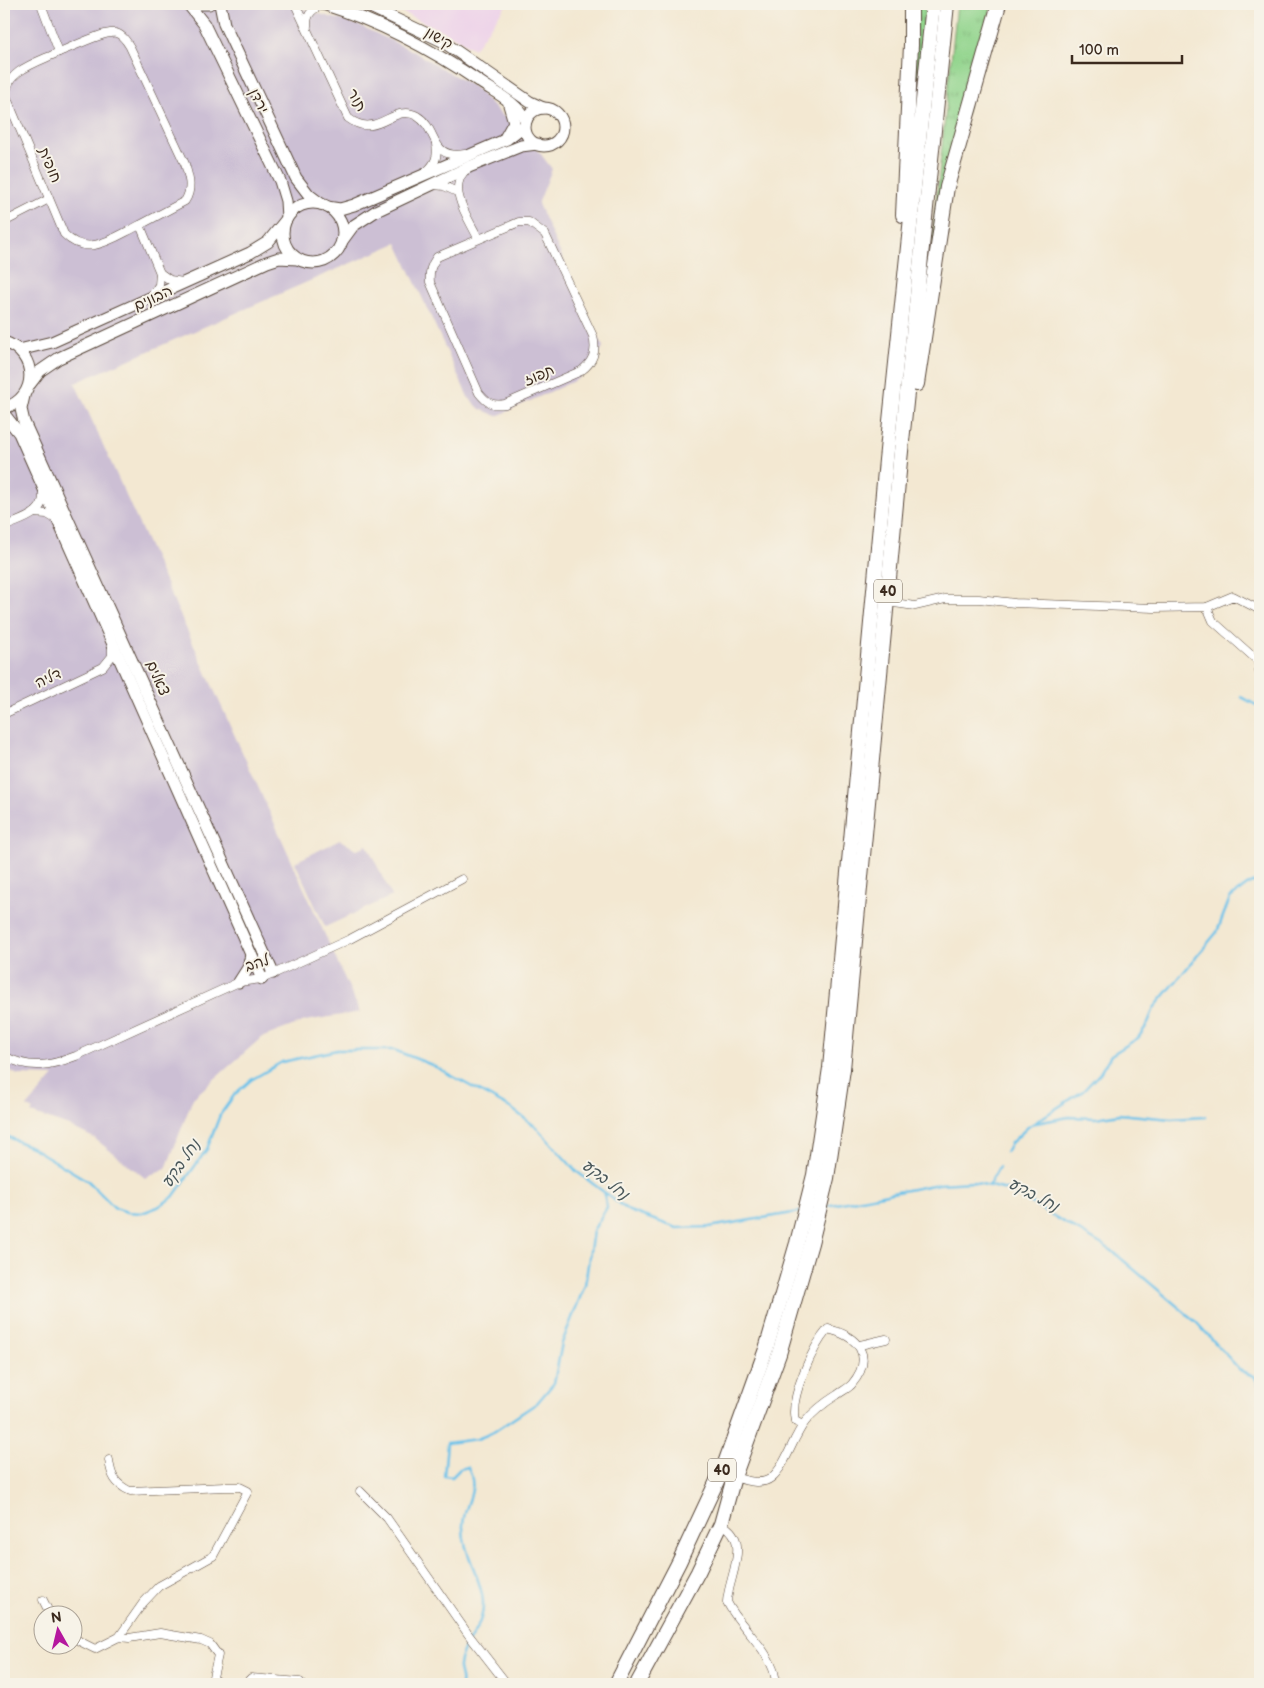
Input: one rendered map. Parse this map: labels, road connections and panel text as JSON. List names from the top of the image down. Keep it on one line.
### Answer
{"streets":{"highway":["40"],"street":["קישון","תור","ירדן","חופית","הבונים","תפוז","דליה","צאלים","להב"]},"crossings":[["ירדן","הבונים"],["הבונים","צאלים"],["צאלים","להב"]],"water":["נחל בקע"],"scale_bar":"100 m","north":"top"}
